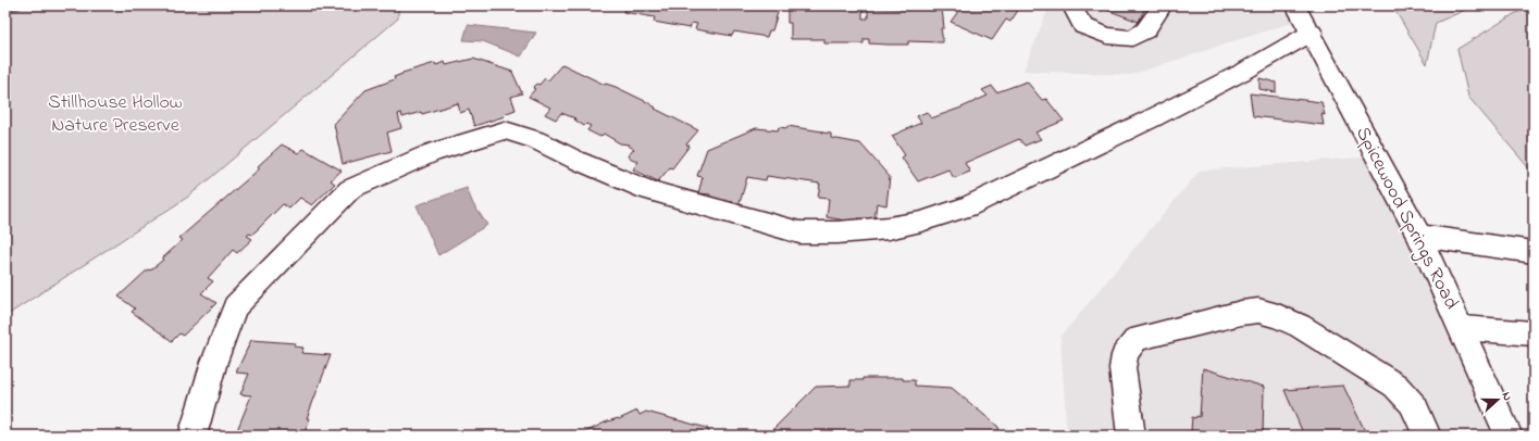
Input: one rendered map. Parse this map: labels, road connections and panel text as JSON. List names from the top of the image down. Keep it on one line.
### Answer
{"streets":{"main road":["Spicewood Springs Road"]},"parks":["Stillhouse Hollow Nature Preserve"],"north":"right"}
